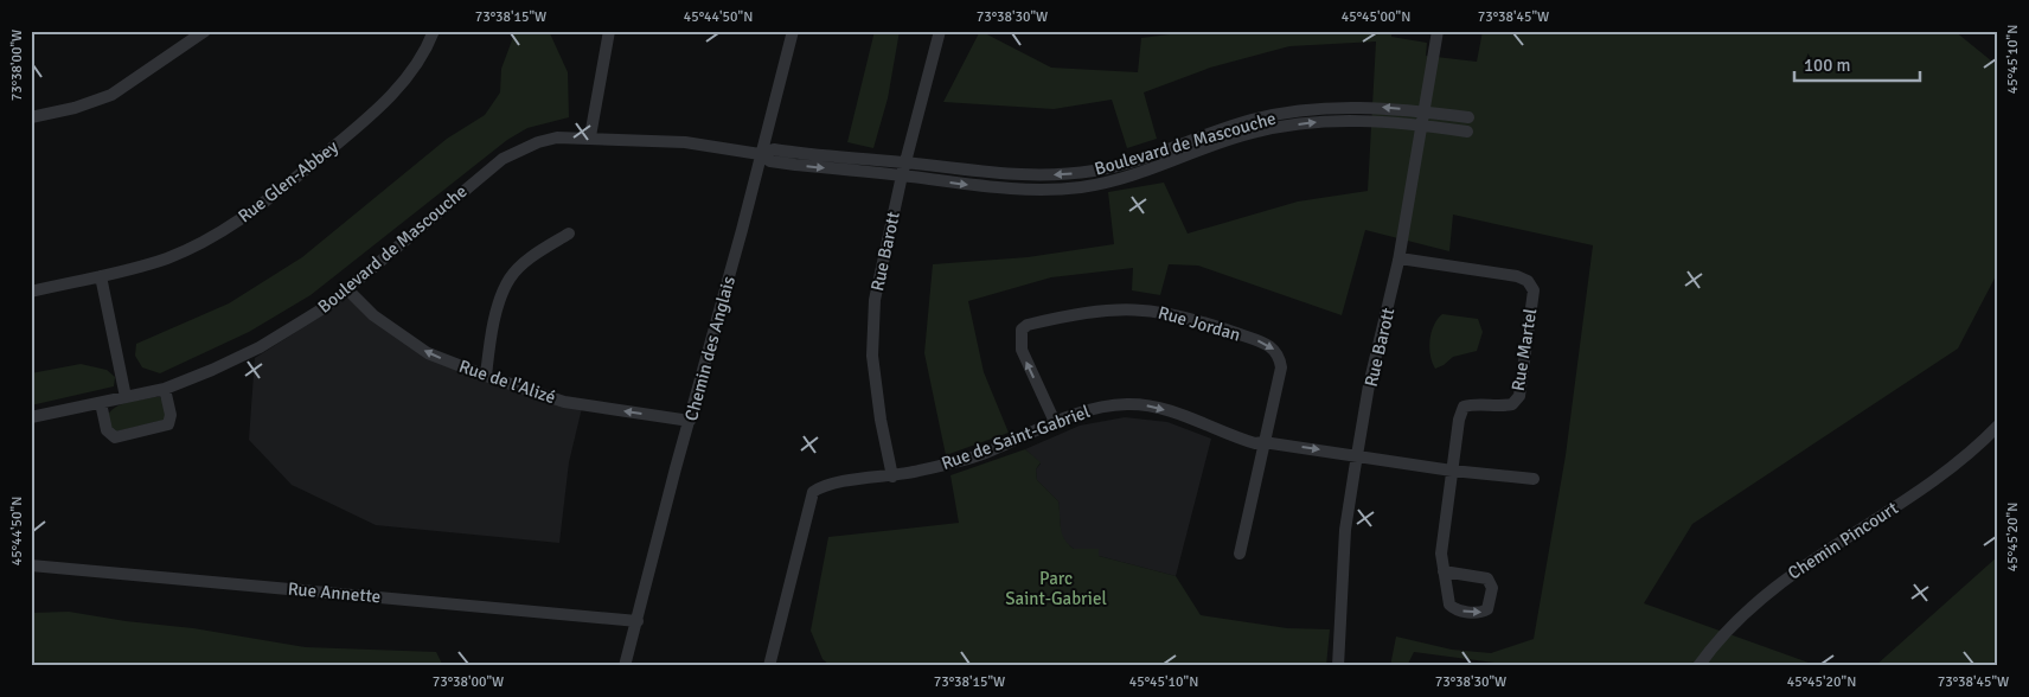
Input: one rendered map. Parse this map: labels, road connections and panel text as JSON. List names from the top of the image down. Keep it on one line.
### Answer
{"streets":{"street":["Boulevard de Mascouche","Rue Glen-Abbey","Rue Barott","Rue Jordan","Chemin des Anglais","Rue Martel","Rue de l'Alizé","Rue de Saint-Gabriel","Chemin Pincourt","Rue Annette"]},"crossings":[["Boulevard de Mascouche","Rue Barott"],["Boulevard de Mascouche","Chemin des Anglais"],["Boulevard de Mascouche","Rue de l'Alizé"],["Rue Barott","Rue Martel"],["Rue Barott","Rue de Saint-Gabriel"],["Rue Jordan","Rue de Saint-Gabriel"],["Chemin des Anglais","Rue de l'Alizé"],["Chemin des Anglais","Rue Annette"],["Rue Martel","Rue de Saint-Gabriel"]],"one_way":["Rue de l'Alizé"],"parks":["Parc Saint-Gabriel"],"scale_bar":"100 m","coordinates":["73°38'15\"W","45°44'50\"N","73°38'30\"W","45°45'00\"N","73°38'45\"W","45°45'10\"N","73°38'00\"W","45°45'20\"N"]}
